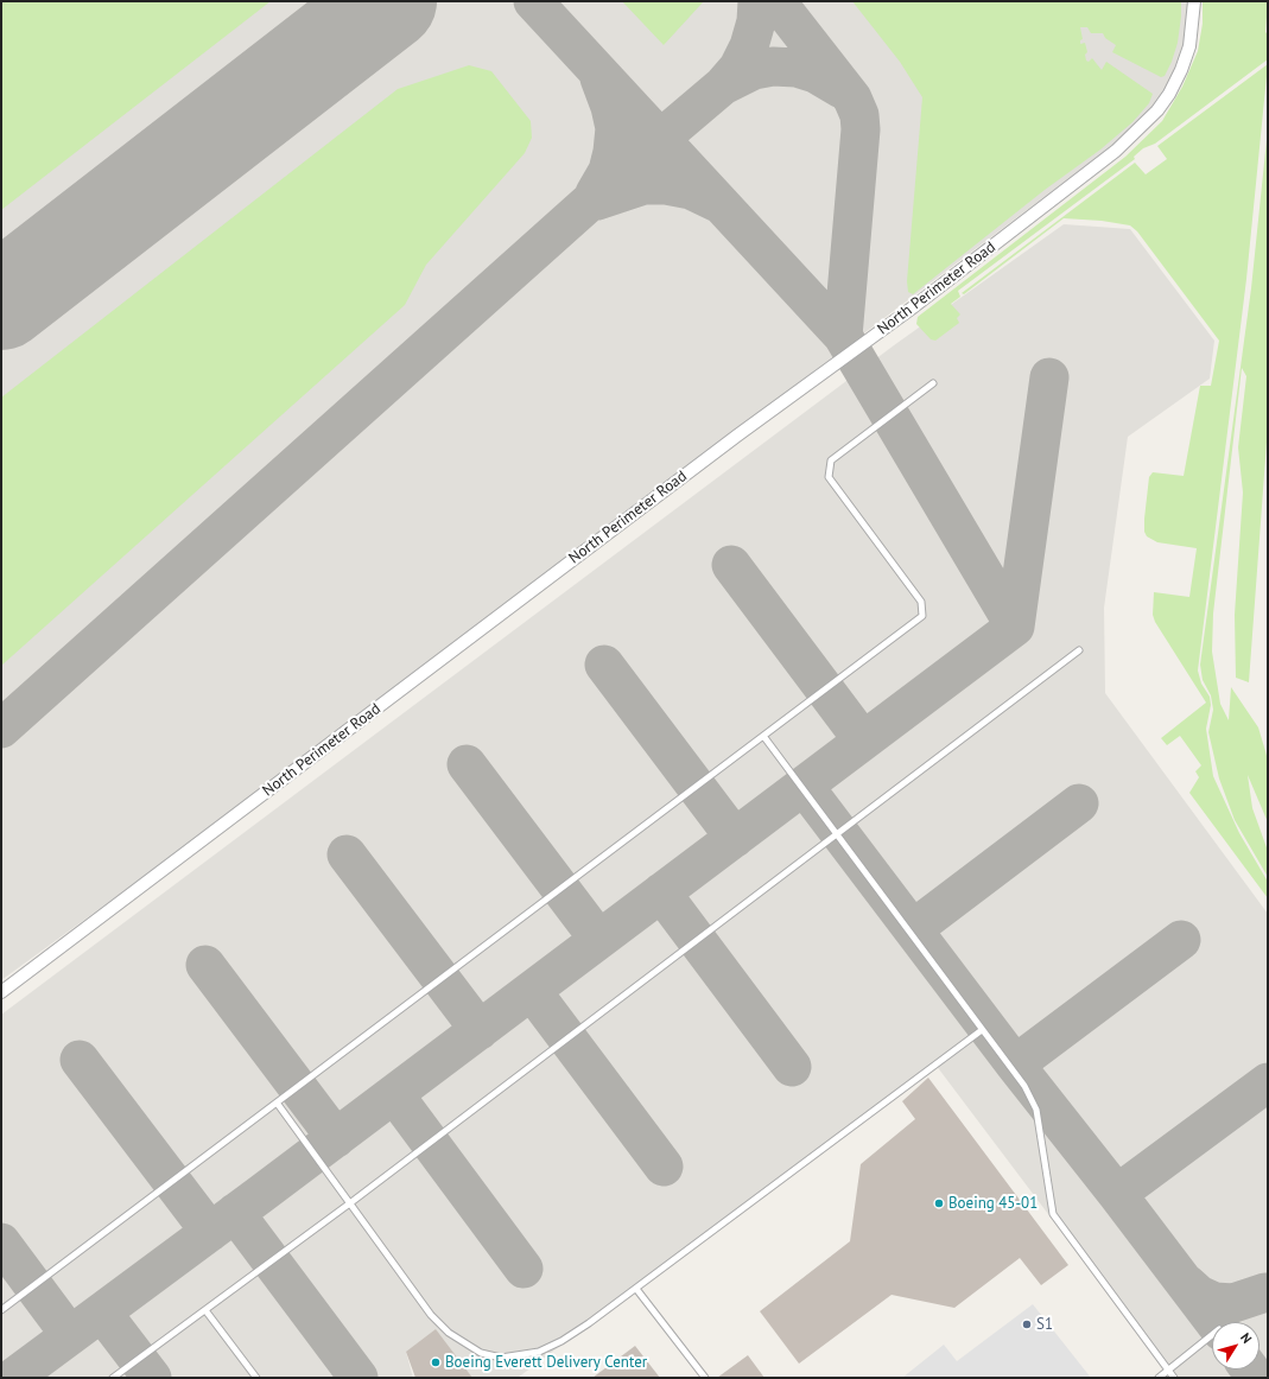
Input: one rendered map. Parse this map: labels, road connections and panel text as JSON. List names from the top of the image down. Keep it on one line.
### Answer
{"streets":{"street":["North Perimeter Road"]},"places":["Boeing 45-01","S1","Boeing Everett Delivery Center"],"north":"top right"}
